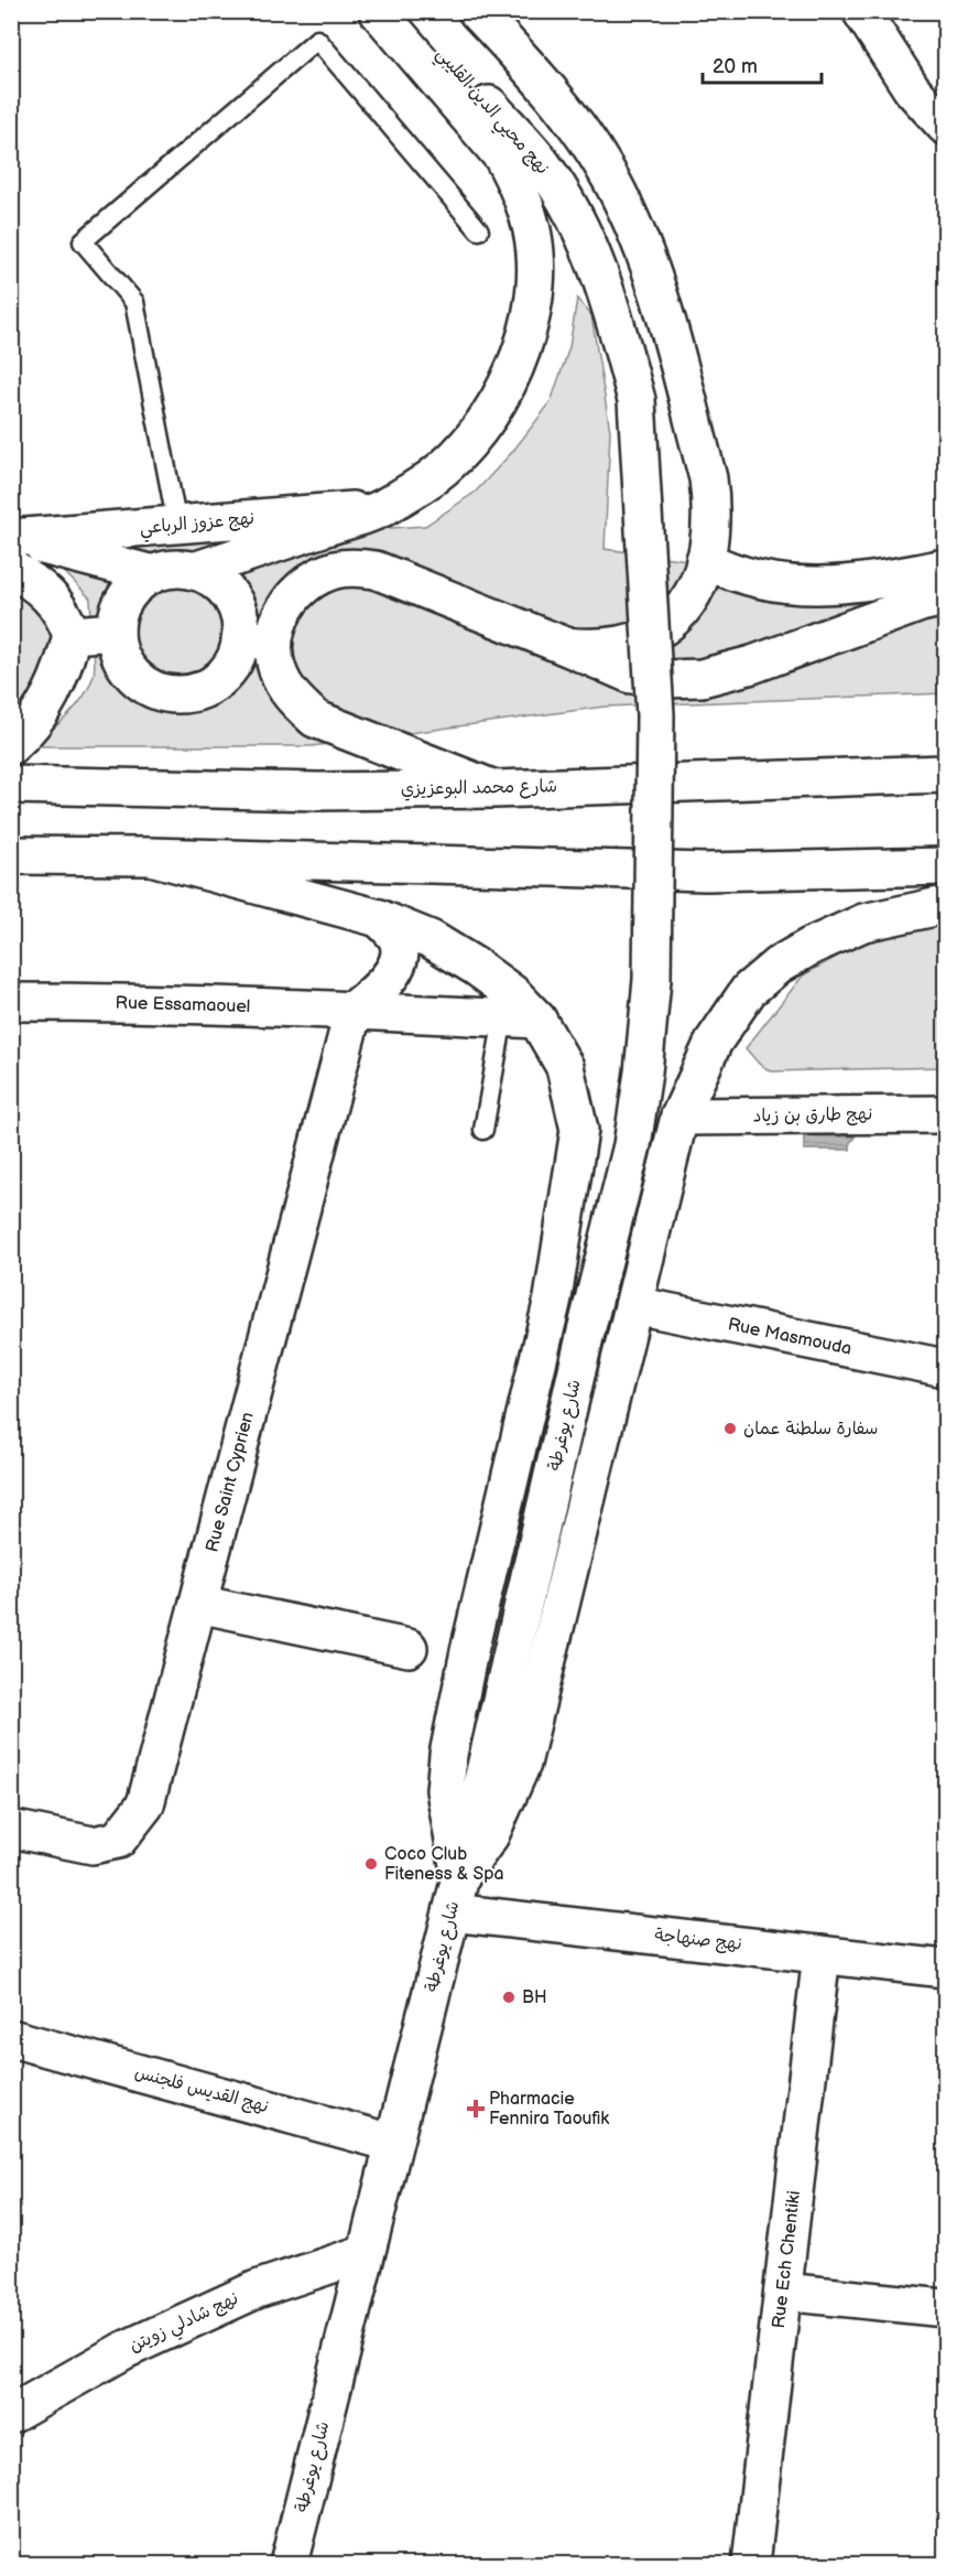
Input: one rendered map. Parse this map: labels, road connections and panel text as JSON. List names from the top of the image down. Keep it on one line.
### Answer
{"streets":{"main road":["نهج محيي الدين القليبي","نهج عزوز الرباعي","شارع محمد البوعزيزي","Rue Essamaouel","نهج طارق بن زياد","Rue Masmouda","شارع يوغرطة","Rue Saint Cyprien","نهج صنهاجة","نهج القديس فلجنس","Rue Ech Chentiki","نهج شادلي زويتن"]},"crossings":[["نهج محيي الدين القليبي","شارع يوغرطة"],["Rue Essamaouel","Rue Saint Cyprien"],["شارع يوغرطة","نهج صنهاجة"],["شارع يوغرطة","نهج القديس فلجنس"],["شارع يوغرطة","نهج شادلي زويتن"],["نهج صنهاجة","Rue Ech Chentiki"]],"places":{"other":["سفارة سلطنة عمان","Coco Club Fiteness & Spa","BH"],"health":["Pharmacie Fennira Taoufik"]},"scale_bar":"20 m"}
